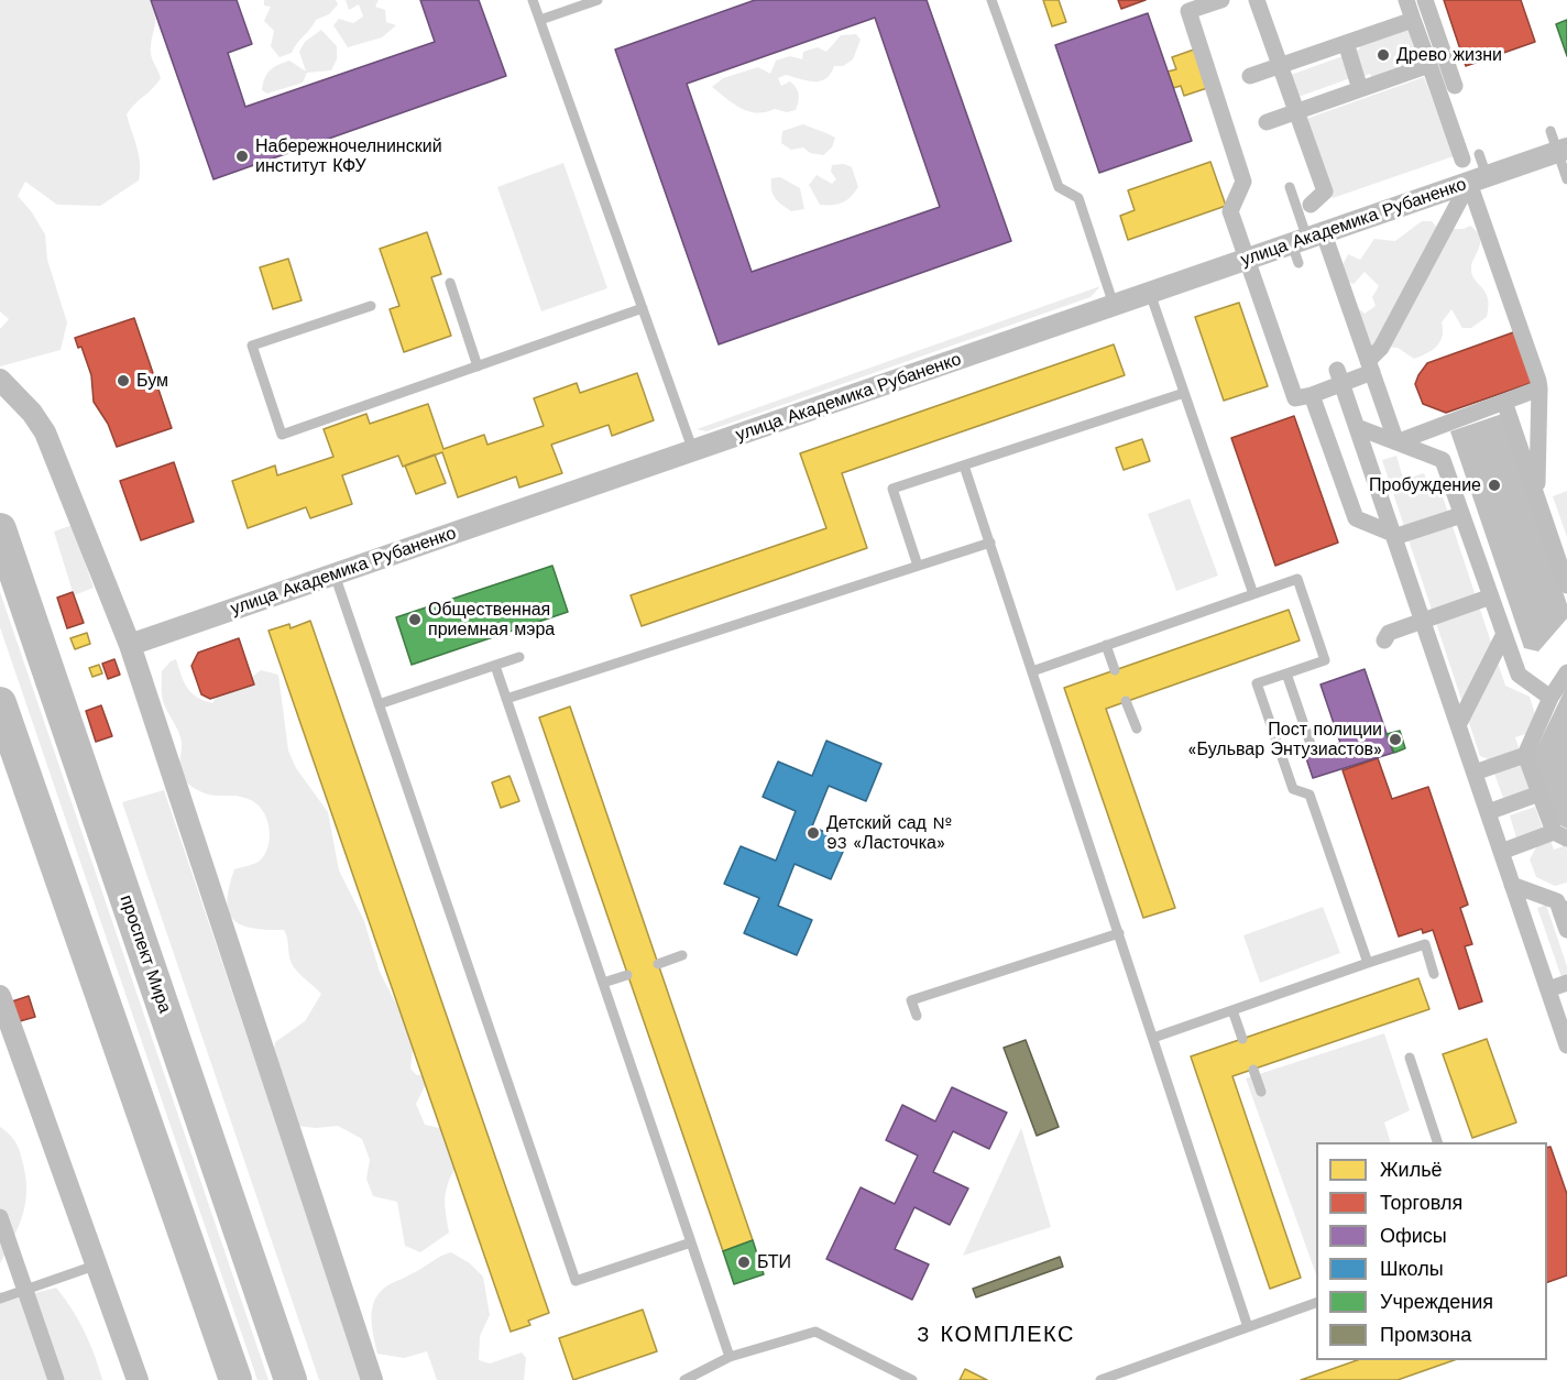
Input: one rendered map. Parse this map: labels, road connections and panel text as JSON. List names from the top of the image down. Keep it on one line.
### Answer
{"streets":{"main road":["проспект Мира"],"street":["улица Академика Рубаненко"]},"districts":["3 КОМПЛЕКС"],"places":["Древо жизни","Набережночелнинский институт КФУ","Бум","Пробуждение","Общественная приемная мэра","Пост полиции «Бульвар Энтузиастов»","Детский сад № 93 «Ласточка»","БТИ"],"legend":["Жильё","Торговля","Офисы","Школы","Учреждения","Промзона"]}
